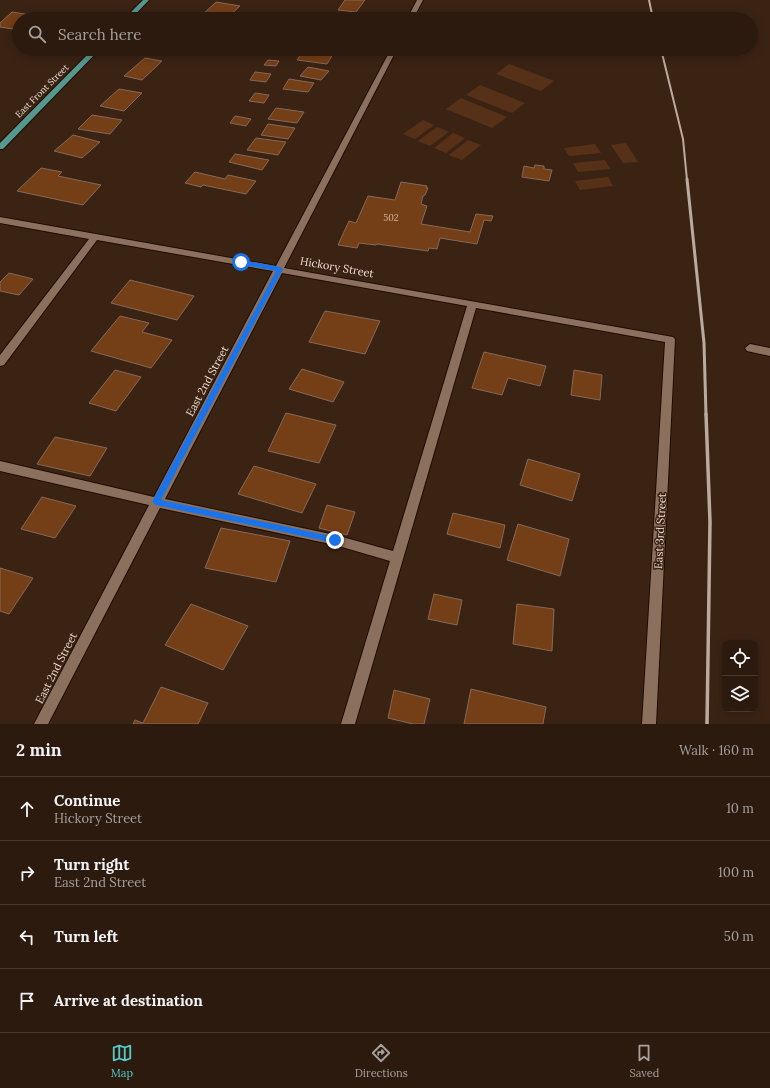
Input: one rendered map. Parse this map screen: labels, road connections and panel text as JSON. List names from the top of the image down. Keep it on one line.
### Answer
{"streets":{"main road":["East Front Street"],"street":["Hickory Street","East 2nd Street","East 3rd Street"]},"crossings":[["Hickory Street","East 2nd Street"],["Hickory Street","East 3rd Street"]],"house_numbers":["502"],"page":{"search":"Search here","heading":["2 min","Walk · 160 m"],"list":[["Continue","Hickory Street","10 m"],["Turn right","East 2nd Street","100 m"],["Turn left","50 m"],"Arrive at destination"],"nav":["Map","Directions","Saved"]}}
